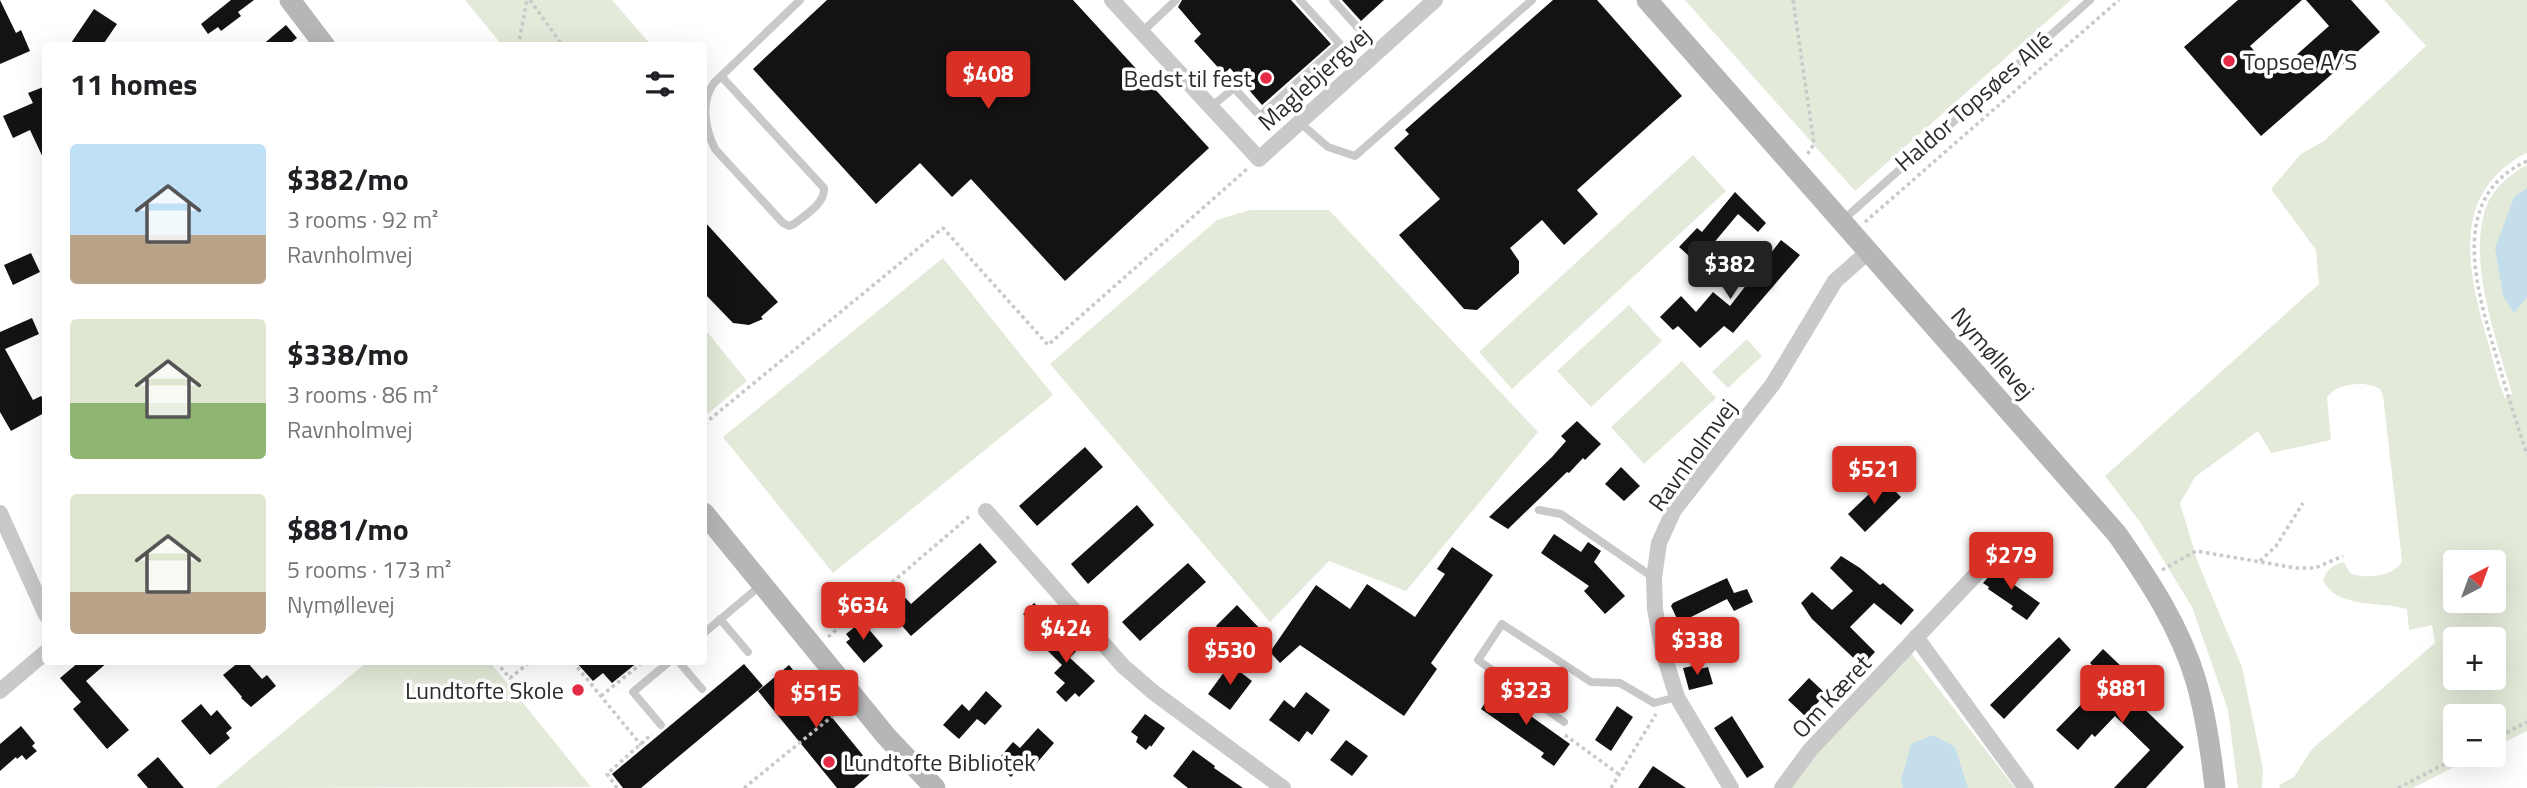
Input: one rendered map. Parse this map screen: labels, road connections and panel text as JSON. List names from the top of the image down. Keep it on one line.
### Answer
{"streets":{"street":["Maglebjergvej","Nymøllevej","Ravnholmvej","Om Kæret"],"lane":["Haldor Topsøes Allé"]},"crossings":[["Haldor Topsøes Allé","Nymøllevej"],["Nymøllevej","Ravnholmvej"]],"places":["Topsoe A/S","Bedst til fest","Lundtofte Skole","Lundtofte Bibliotek"],"north":"top right","page":{"heading":"11 homes","price":["$408","$382","$521","$279","$634","$424","$338","$530","$881","$323","$515"],"list":[{"name":"$382/mo","note":"3 rooms · 92 m² · Ravnholmvej"},{"name":"$338/mo","note":"3 rooms · 86 m² · Ravnholmvej"},{"name":"$881/mo","note":"5 rooms · 173 m² · Nymøllevej"}],"map_buttons":["+","−"]}}
